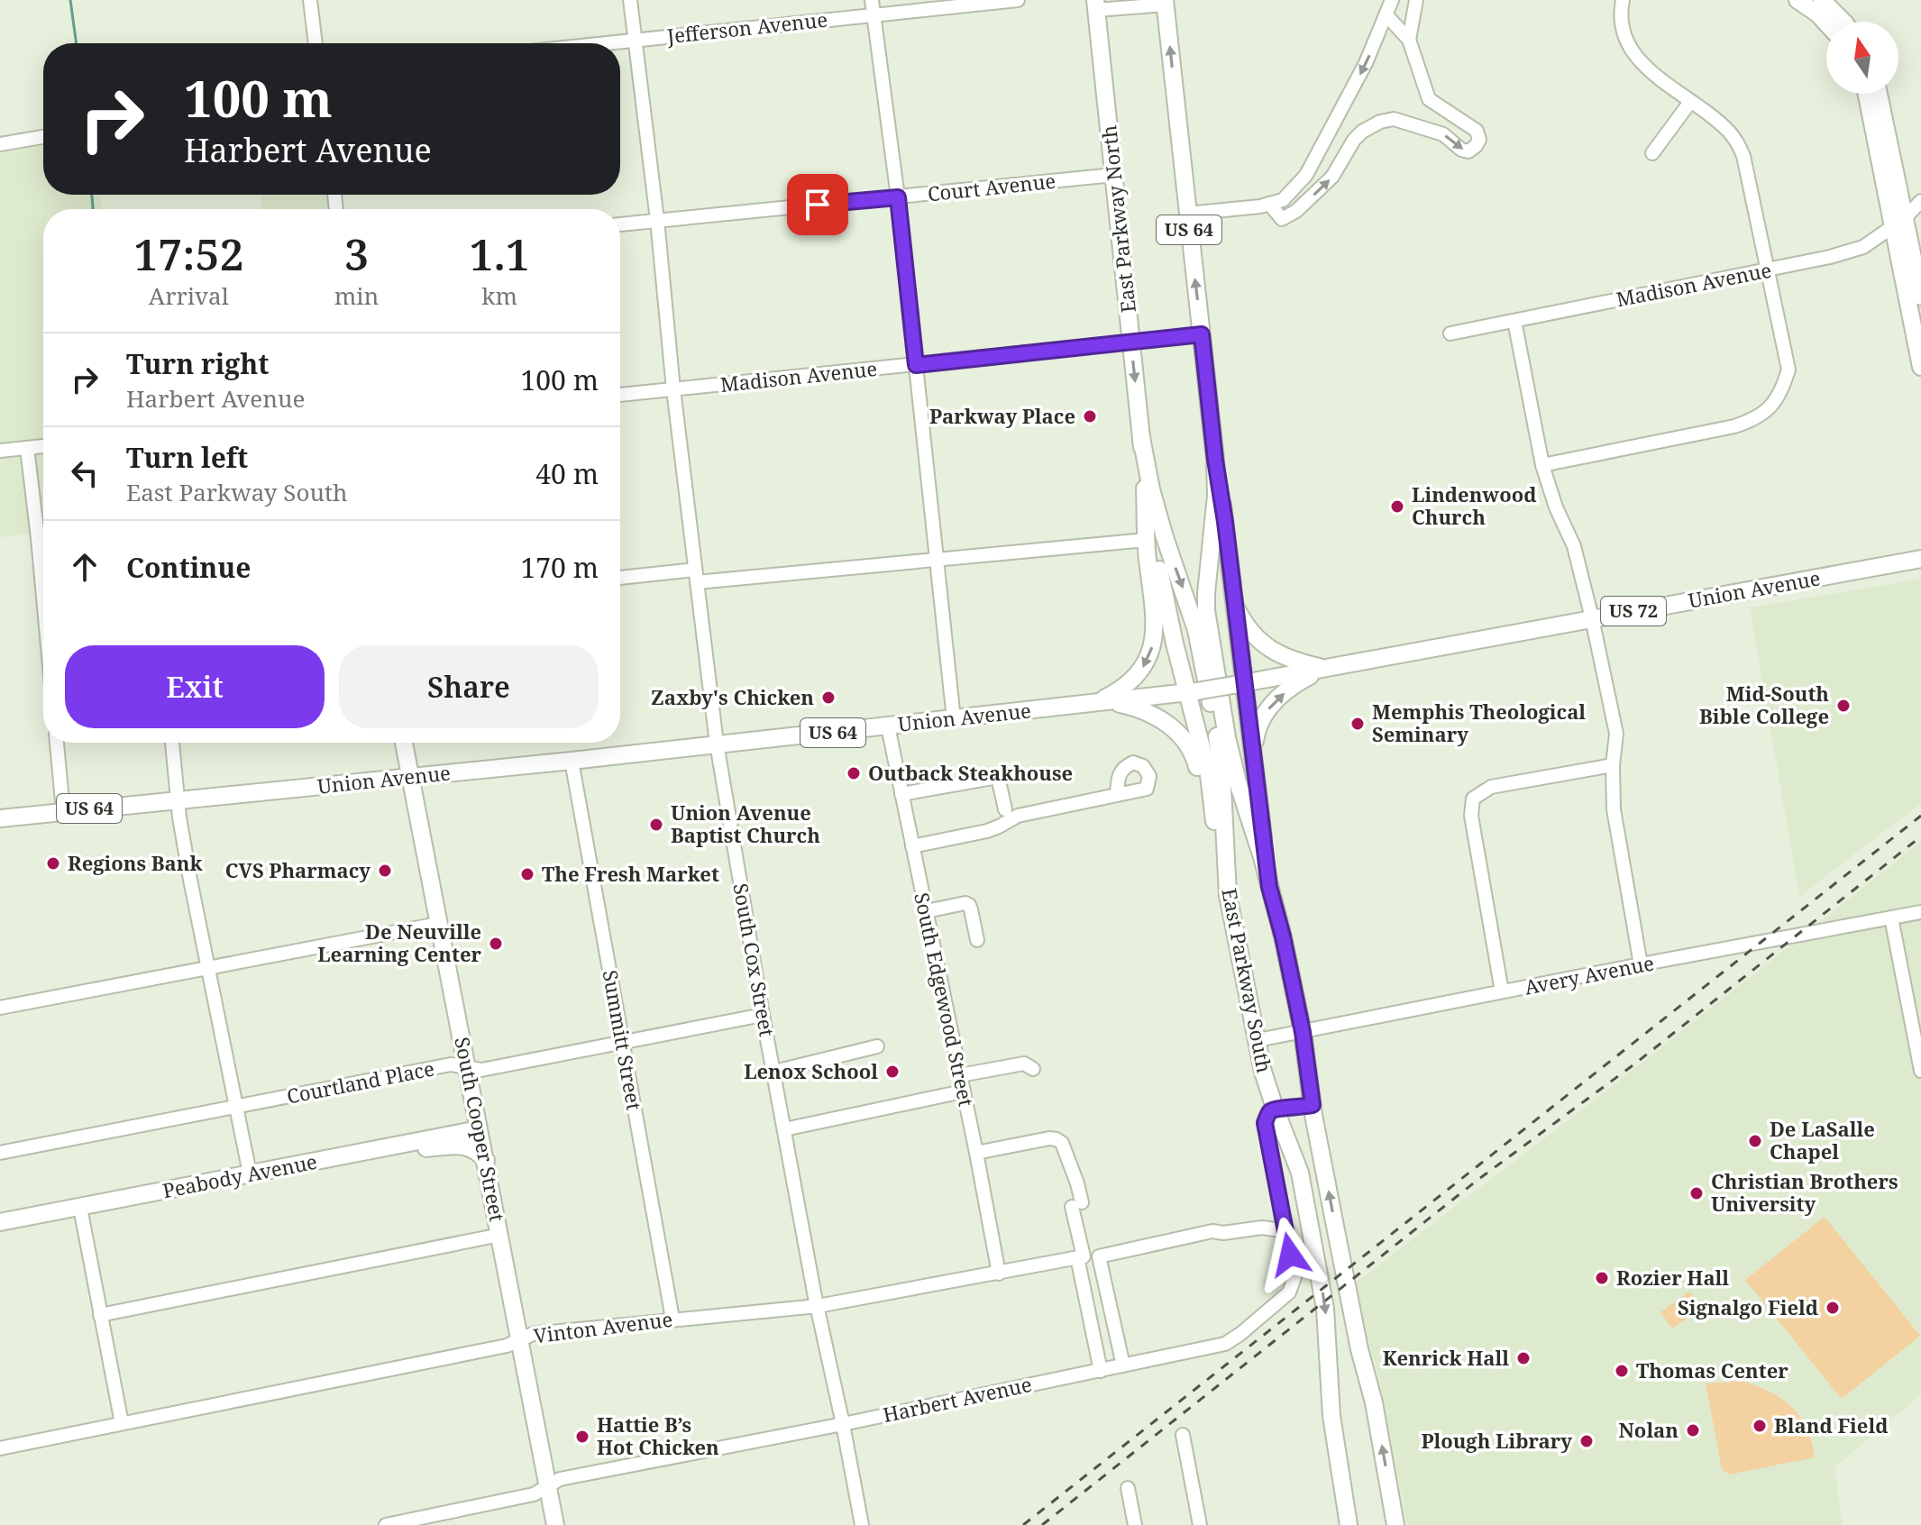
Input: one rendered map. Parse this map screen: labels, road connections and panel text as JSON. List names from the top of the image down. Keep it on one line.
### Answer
{"streets":{"main road":["East Parkway North","US 64","Union Avenue","US 72","East Parkway South","South Cooper Street","Peabody Avenue"],"street":["Jefferson Avenue","Court Avenue","Madison Avenue","South Cox Street","Avery Avenue","South Edgewood Street","Summitt Street","Courtland Place","Vinton Avenue","Harbert Avenue"]},"crossings":[["Jefferson Avenue","South Cox Street"],["Court Avenue","East Parkway North"],["Court Avenue","South Cox Street"],["East Parkway North","US 64"],["East Parkway North","Madison Avenue"],["East Parkway North","East Parkway South"],["US 64","Madison Avenue"],["US 64","Union Avenue"],["US 64","East Parkway South"],["Madison Avenue","South Cox Street"],["Union Avenue","South Cox Street"],["Union Avenue","South Edgewood Street"],["Union Avenue","Summitt Street"],["Union Avenue","South Cooper Street"],["South Cox Street","Courtland Place"],["South Cox Street","Vinton Avenue"],["South Cox Street","Harbert Avenue"],["Avery Avenue","East Parkway South"],["East Parkway South","Harbert Avenue"],["South Edgewood Street","Vinton Avenue"],["Summitt Street","Courtland Place"],["Summitt Street","Vinton Avenue"],["Courtland Place","South Cooper Street"],["South Cooper Street","Peabody Avenue"],["South Cooper Street","Vinton Avenue"],["South Cooper Street","Harbert Avenue"]],"places":["Parkway Place","Lindenwood Church","Zaxby's Chicken","Mid-South Bible College","Memphis Theological Seminary","Outback Steakhouse","Union Avenue Baptist Church","Regions Bank","CVS Pharmacy","The Fresh Market","De Neuville Learning Center","Lenox School","De LaSalle Chapel","Christian Brothers University","Rozier Hall","Signalgo Field","Kenrick Hall","Thomas Center","Bland Field","Nolan","Hattie B’s Hot Chicken","Plough Library"],"north":"top","page":{"turn":["100 m","Harbert Avenue"],"eta":["17:52","Arrival","3","min","1.1","km"],"list":[{"name":"Turn right","note":"Harbert Avenue","value":"100 m"},{"name":"Turn left","note":"East Parkway South","value":"40 m"},{"name":"Continue","value":"170 m"}],"buttons":["Exit","Share"]}}
